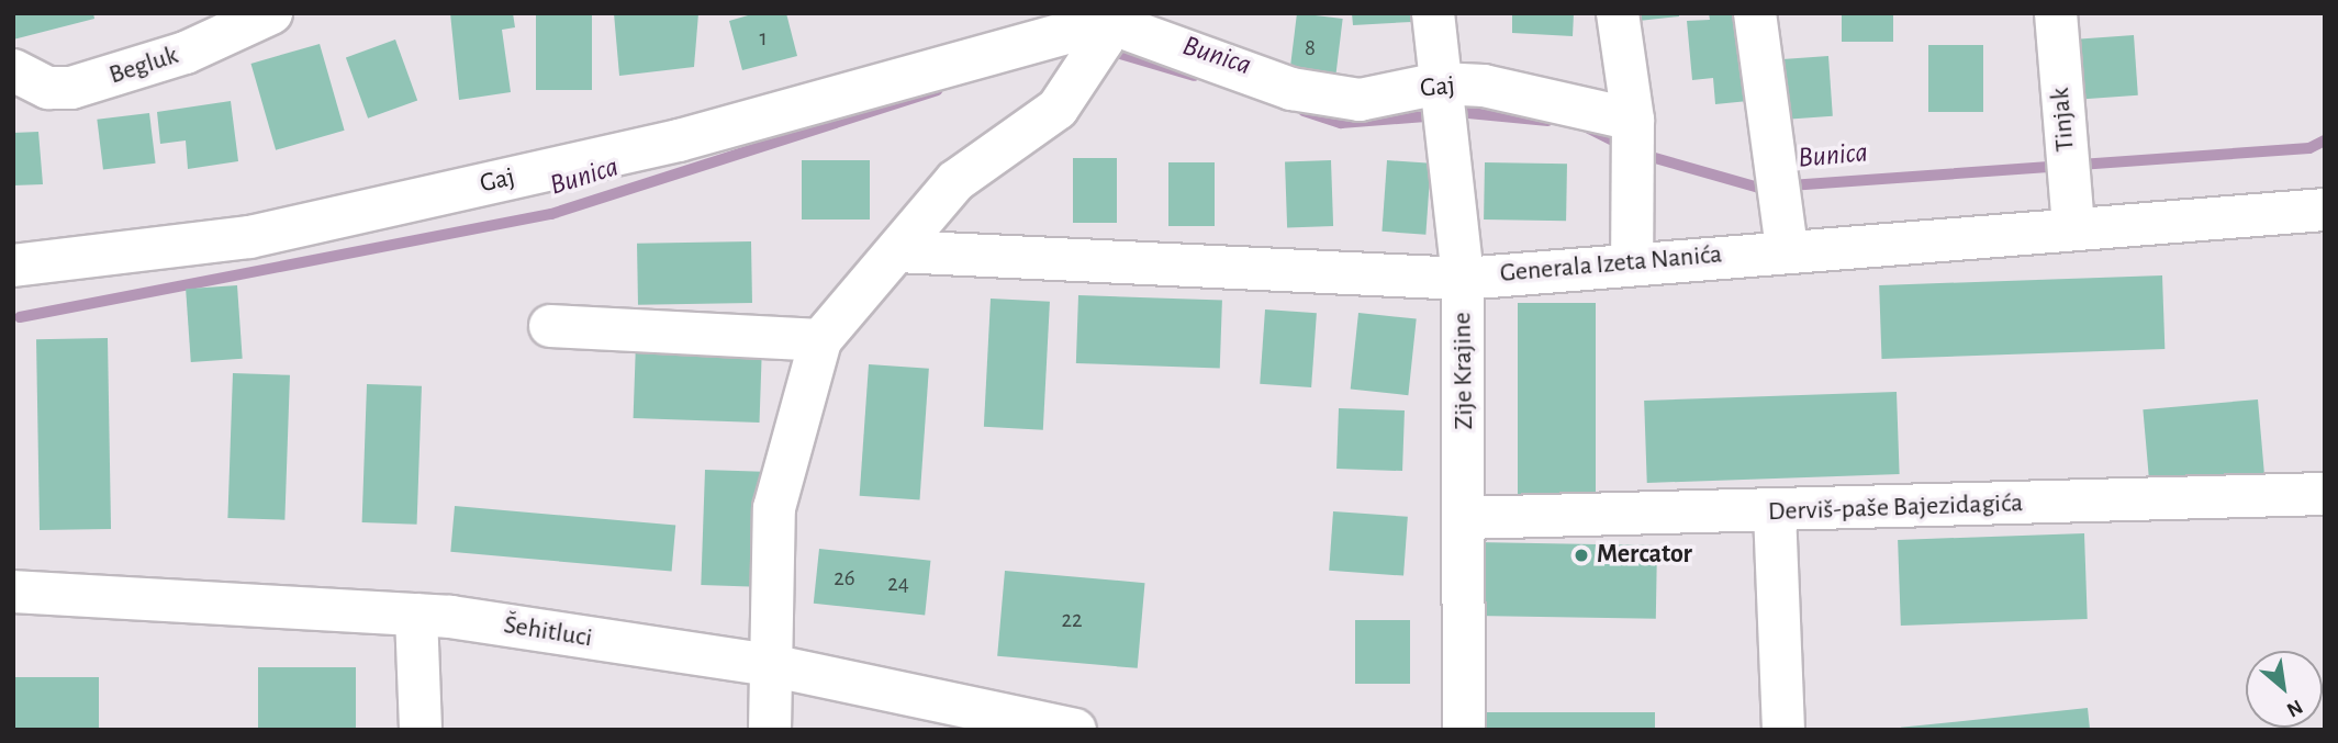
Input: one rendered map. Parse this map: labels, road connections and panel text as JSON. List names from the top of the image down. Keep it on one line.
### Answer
{"streets":{"street":["Begluk","Gaj","Tinjak","Generala Izeta Nanića","Zije Krajine","Derviš-paše Bajezidagića","Šehitluci"]},"crossings":[["Gaj","Zije Krajine"],["Tinjak","Generala Izeta Nanića"],["Generala Izeta Nanića","Zije Krajine"],["Zije Krajine","Derviš-paše Bajezidagića"]],"water":["Bunica"],"places":["Mercator"],"house_numbers":["1","8","26","24","22"],"north":"bottom right"}
